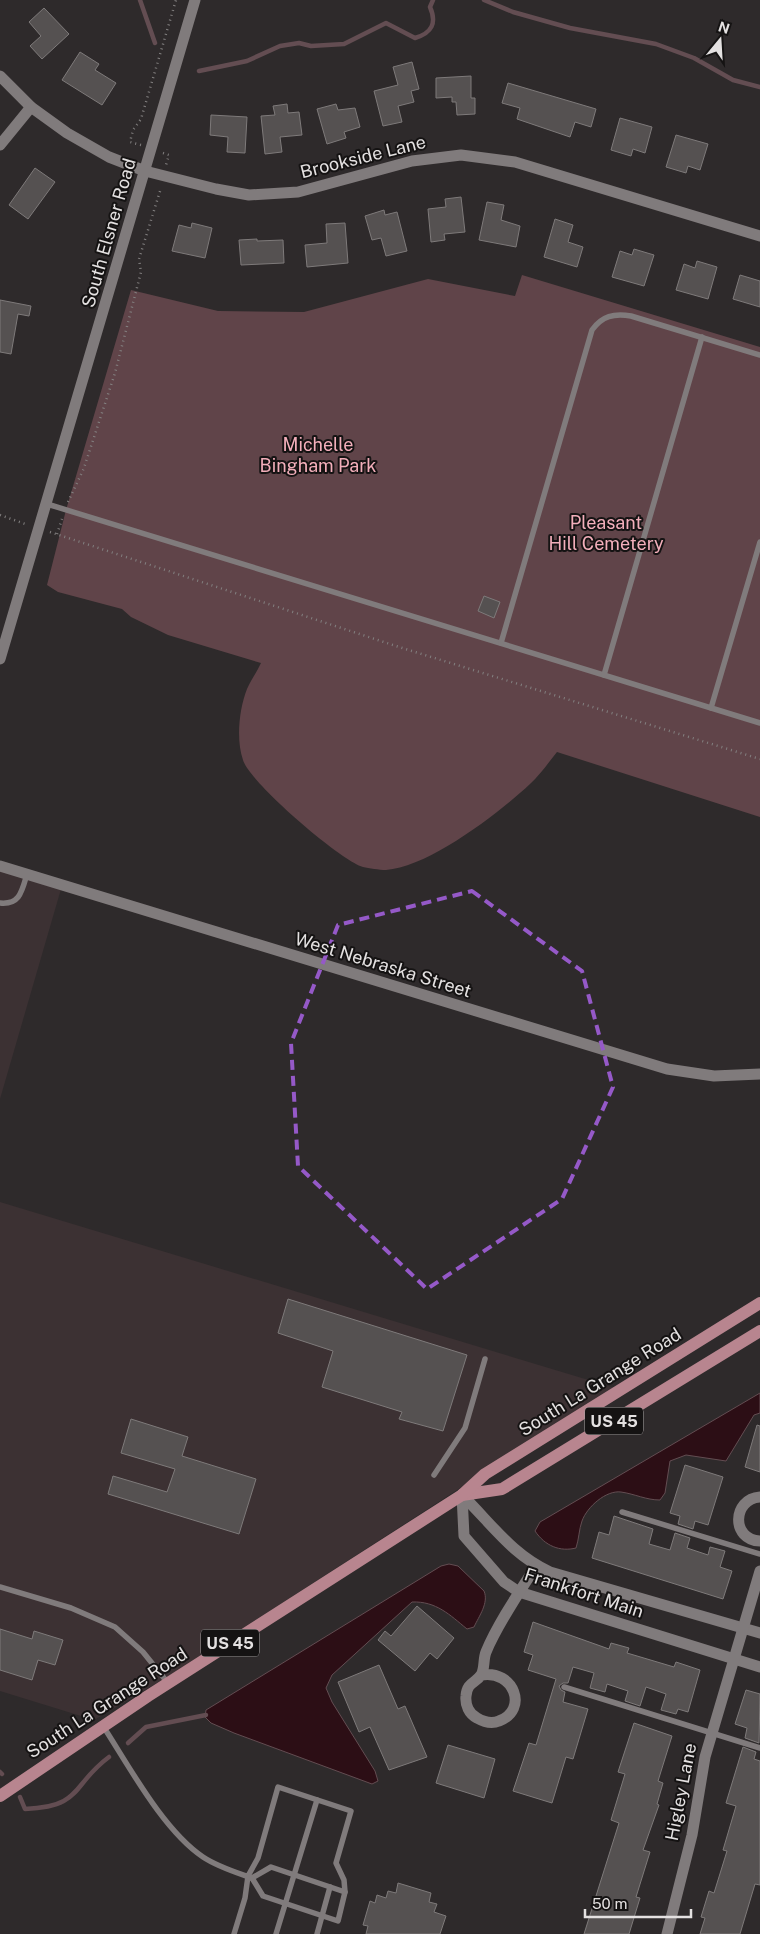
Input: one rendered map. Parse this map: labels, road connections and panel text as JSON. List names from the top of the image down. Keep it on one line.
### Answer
{"streets":{"main road":["South La Grange Road","US 45"],"street":["Brookside Lane","South Elsner Road","West Nebraska Street","Frankfort Main","Higley Lane"]},"crossings":[["Brookside Lane","South Elsner Road"],["South La Grange Road","Frankfort Main"],["Frankfort Main","Higley Lane"]],"parks":["Michelle Bingham Park","Pleasant Hill Cemetery"],"scale_bar":"50 m","north":"top"}
